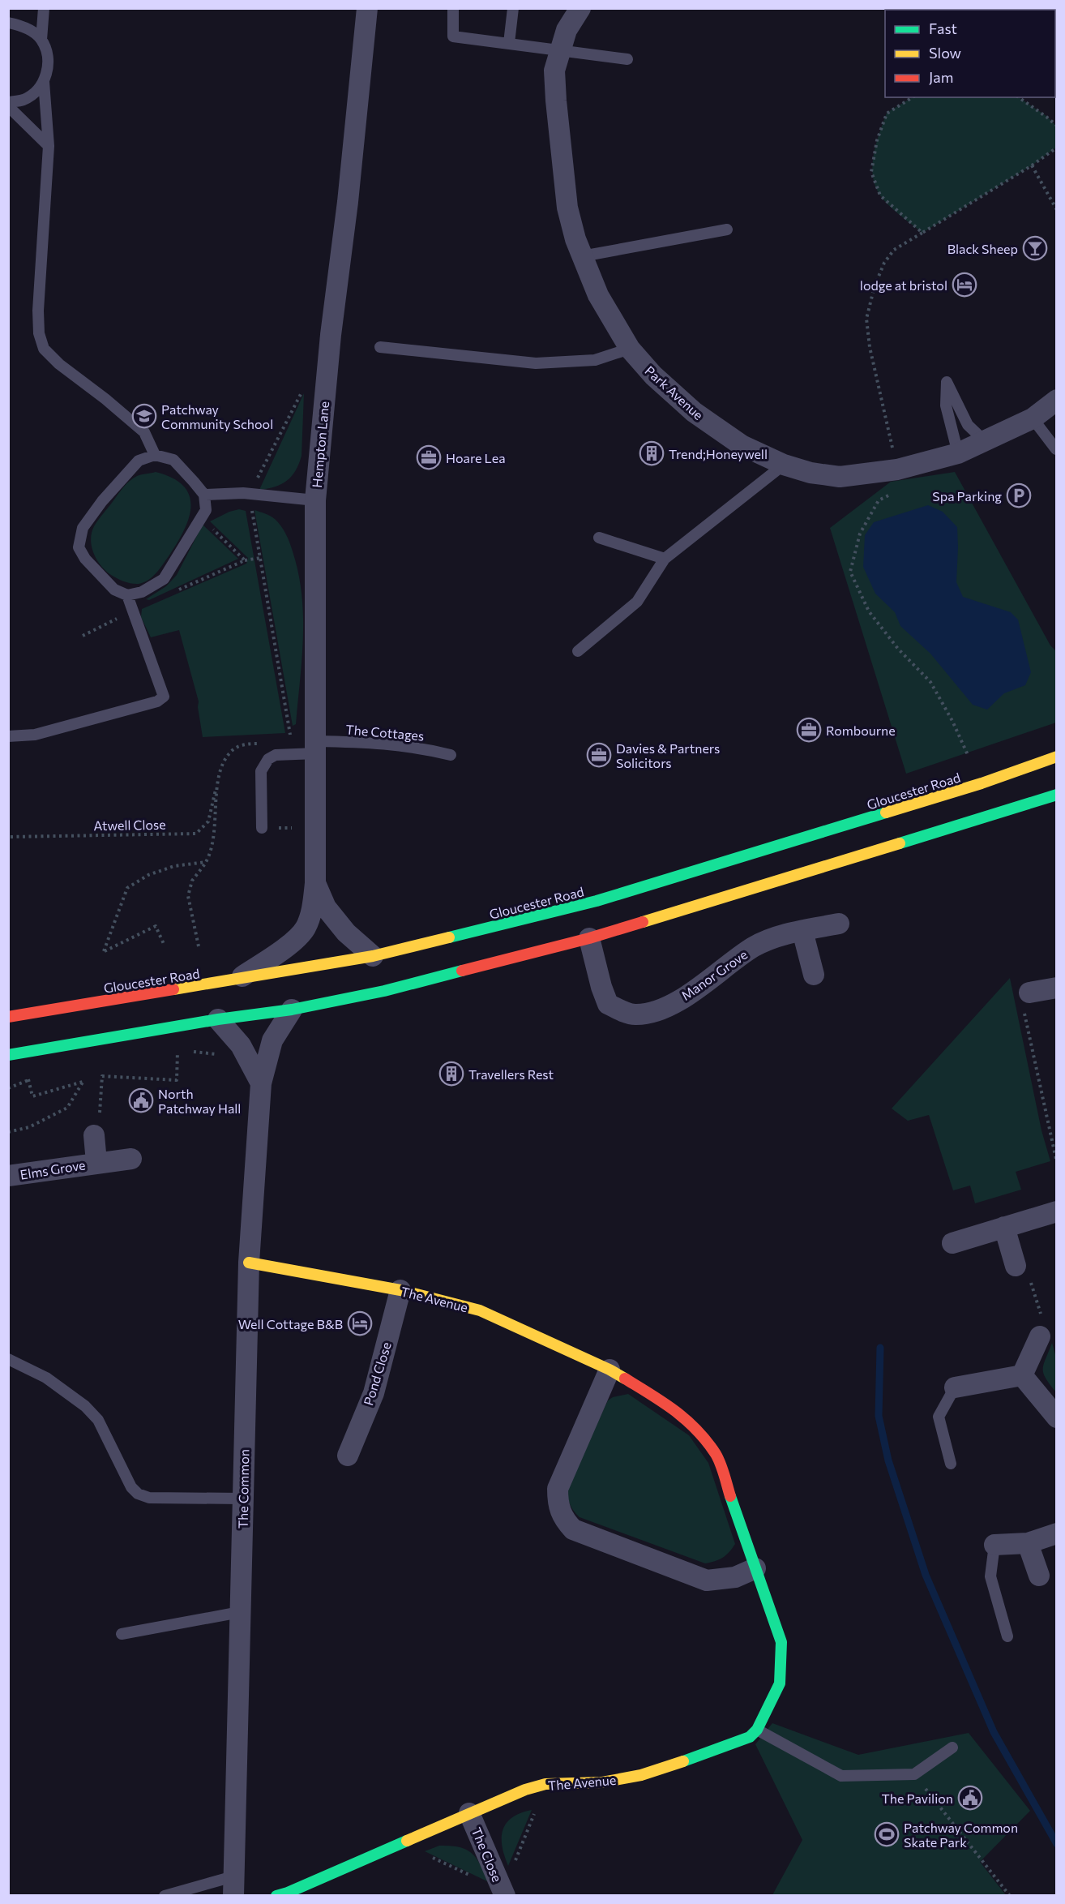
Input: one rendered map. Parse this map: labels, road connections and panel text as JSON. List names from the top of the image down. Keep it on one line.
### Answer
{"streets":{"main road":["Gloucester Road","The Avenue"],"street":["Park Avenue","Hempton Lane","Manor Grove","Elms Grove","Pond Close","The Common","The Close"],"lane":["The Cottages"],"path":["Atwell Close"]},"crossings":[["Hempton Lane","The Cottages"],["Hempton Lane","Gloucester Road"],["The Avenue","Pond Close"],["The Avenue","The Common"],["The Avenue","The Close"]],"places":{"bar":["Black Sheep"],"hotel":["lodge at bristol","Well Cottage B&B"],"school or university":["Patchway Community School"],"building":["Trend;Honeywell","Travellers Rest"],"office":["Hoare Lea","Rombourne","Davies & Partners Solicitors"],"parking":["Spa Parking"],"public building":["North Patchway Hall","The Pavilion"],"sports":["Patchway Common Skate Park"]},"legend":["Fast","Slow","Jam"]}
